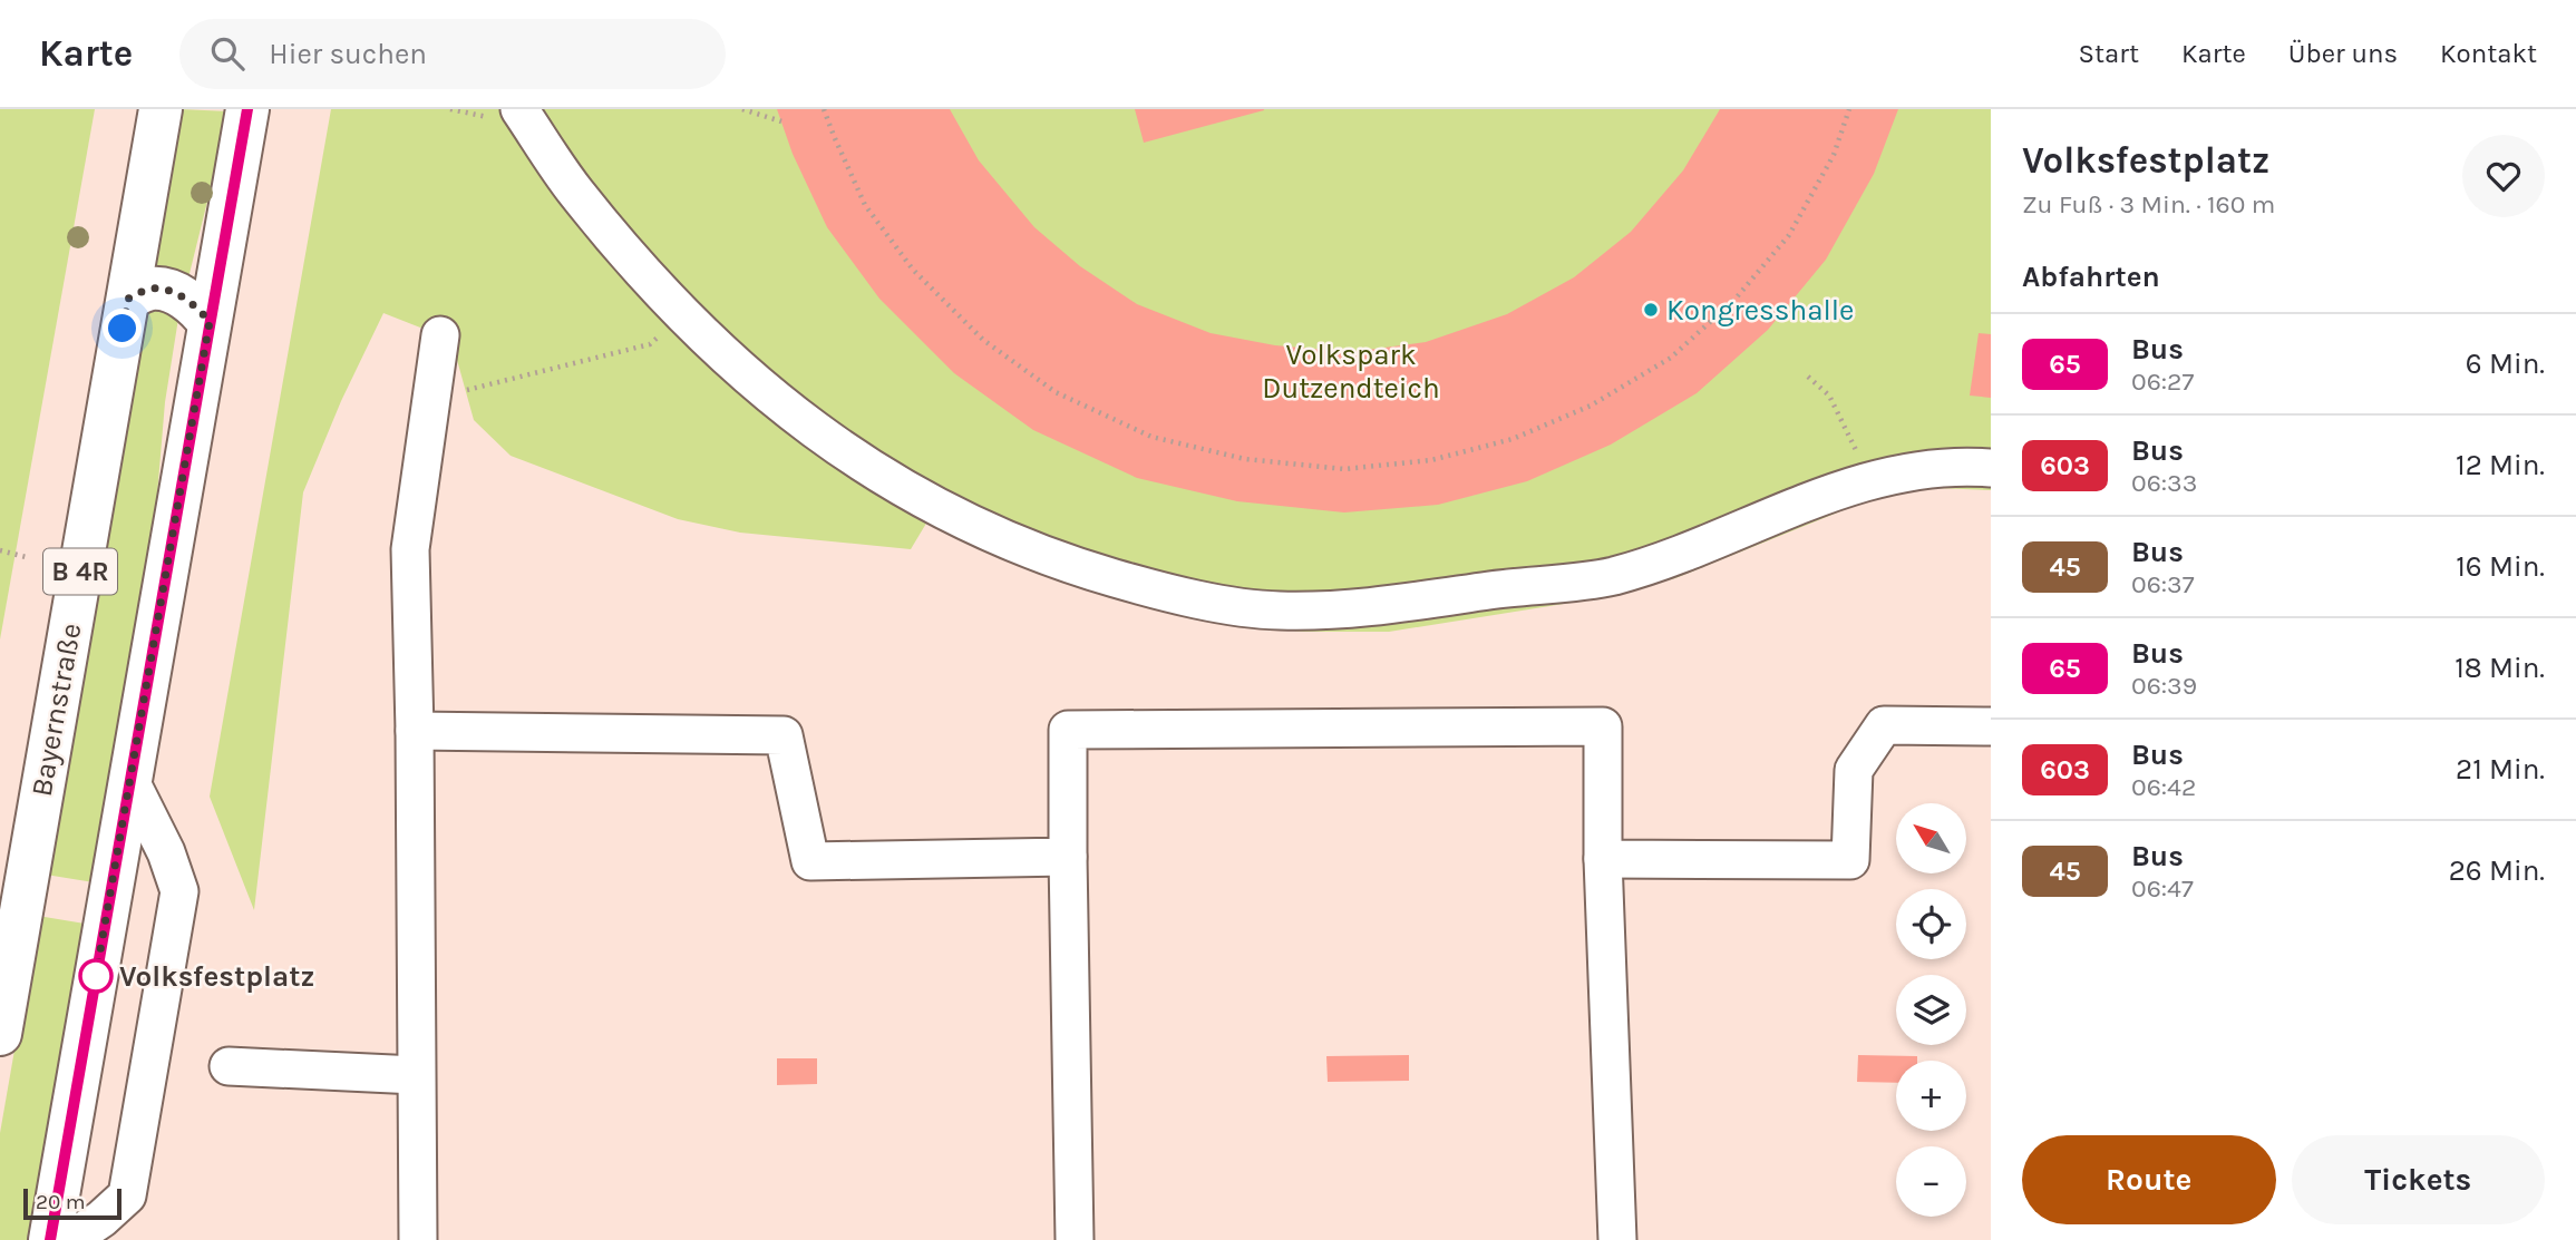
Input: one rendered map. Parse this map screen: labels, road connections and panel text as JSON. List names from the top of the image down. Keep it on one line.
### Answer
{"streets":{"main road":["B 4R","Bayernstraße"]},"parks":["Volkspark Dutzendteich"],"places":["Kongresshalle","Volksfestplatz"],"lines":["bus line 65"],"scale_bar":"20 m","north":"top left","page":{"header":"Karte","search":"Hier suchen","nav":["Start","Karte","Über uns","Kontakt"],"heading":[["Volksfestplatz","Zu Fuß · 3 Min. · 160 m"],"Abfahrten"],"list":[{"mark":"65","name":"Bus","note":"06:27","value":"6 Min."},{"mark":"603","name":"Bus","note":"06:33","value":"12 Min."},{"mark":"45","name":"Bus","note":"06:37","value":"16 Min."},{"mark":"65","name":"Bus","note":"06:39","value":"18 Min."},{"mark":"603","name":"Bus","note":"06:42","value":"21 Min."},{"mark":"45","name":"Bus","note":"06:47","value":"26 Min."}],"map_buttons":["+","−"],"buttons":["Route","Tickets"],"scale":"20 m"}}
